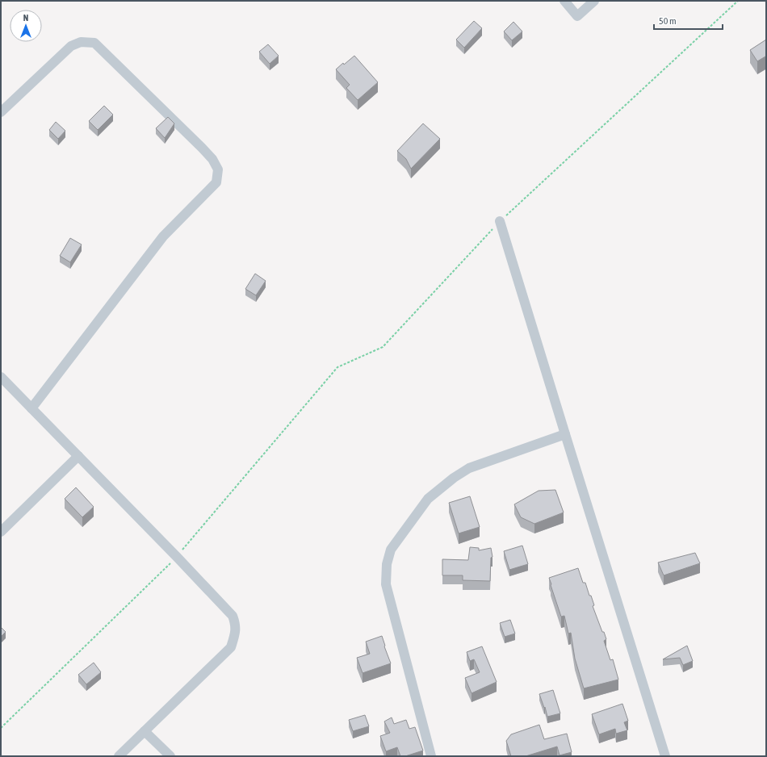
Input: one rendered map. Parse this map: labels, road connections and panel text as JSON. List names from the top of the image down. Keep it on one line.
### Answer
{"scale_bar":"50 m","north":"top"}
